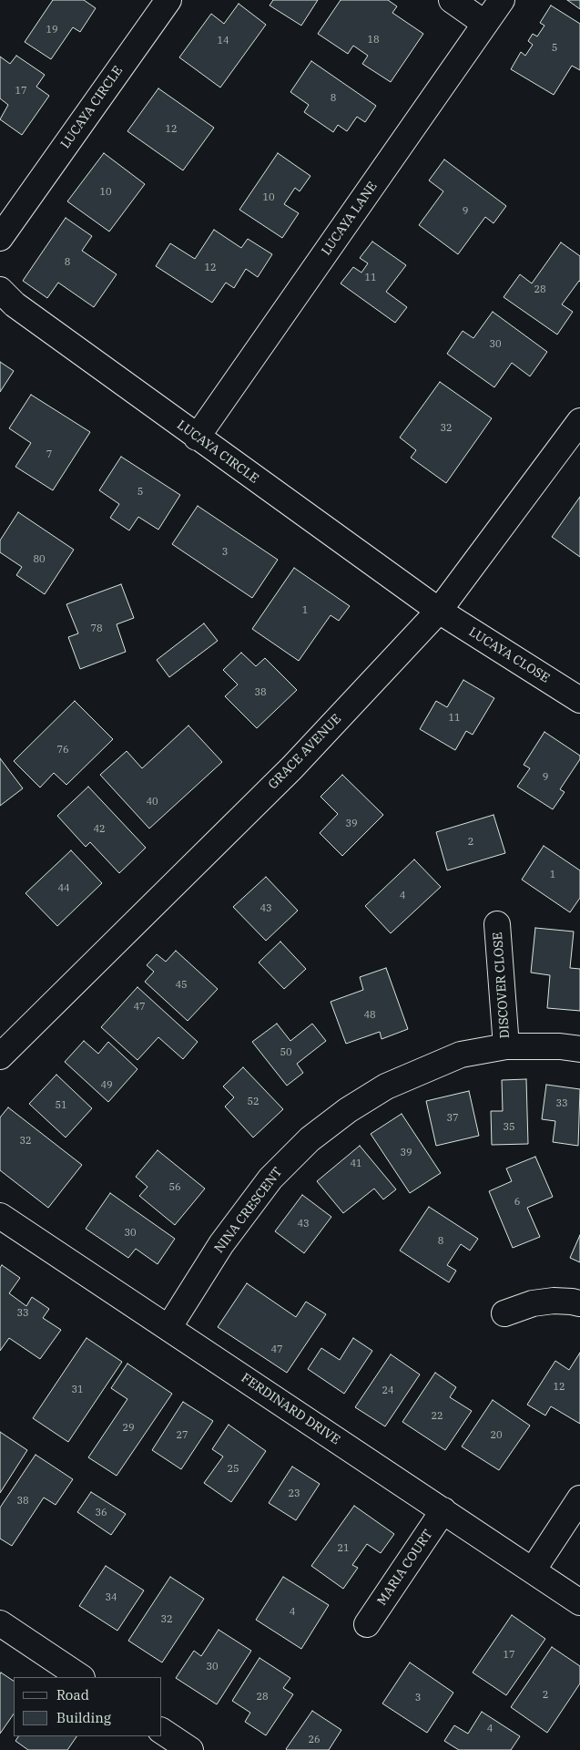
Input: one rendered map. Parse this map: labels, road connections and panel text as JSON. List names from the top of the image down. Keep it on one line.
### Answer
{"streets":{"main road":["LUCAYA CIRCLE","LUCAYA LANE","LUCAYA CLOSE","GRACE AVENUE","DISCOVER CLOSE","NINA CRESCENT","FERDINARD DRIVE","MARIA COURT"]},"crossings":[["LUCAYA CIRCLE","LUCAYA LANE"],["LUCAYA CIRCLE","LUCAYA CLOSE"],["LUCAYA CIRCLE","GRACE AVENUE"],["LUCAYA CLOSE","GRACE AVENUE"],["DISCOVER CLOSE","NINA CRESCENT"],["NINA CRESCENT","FERDINARD DRIVE"],["FERDINARD DRIVE","MARIA COURT"]],"house_numbers":["19","18","14","5","17","8","12","10","10","9","8","12","11","28","30","32","7","5","3","80","1","78","38","11","76","9","40","39","42","2","1","44","4","43","45","47","48","50","49","52","33","51","37","35","32","39","41","56","6","43","30","8","33","47","12","31","24","22","29","27","20","25","23","38","36","21","34","4","32","17","30","2","28","3","4","26"],"legend":["Road","Building"]}
